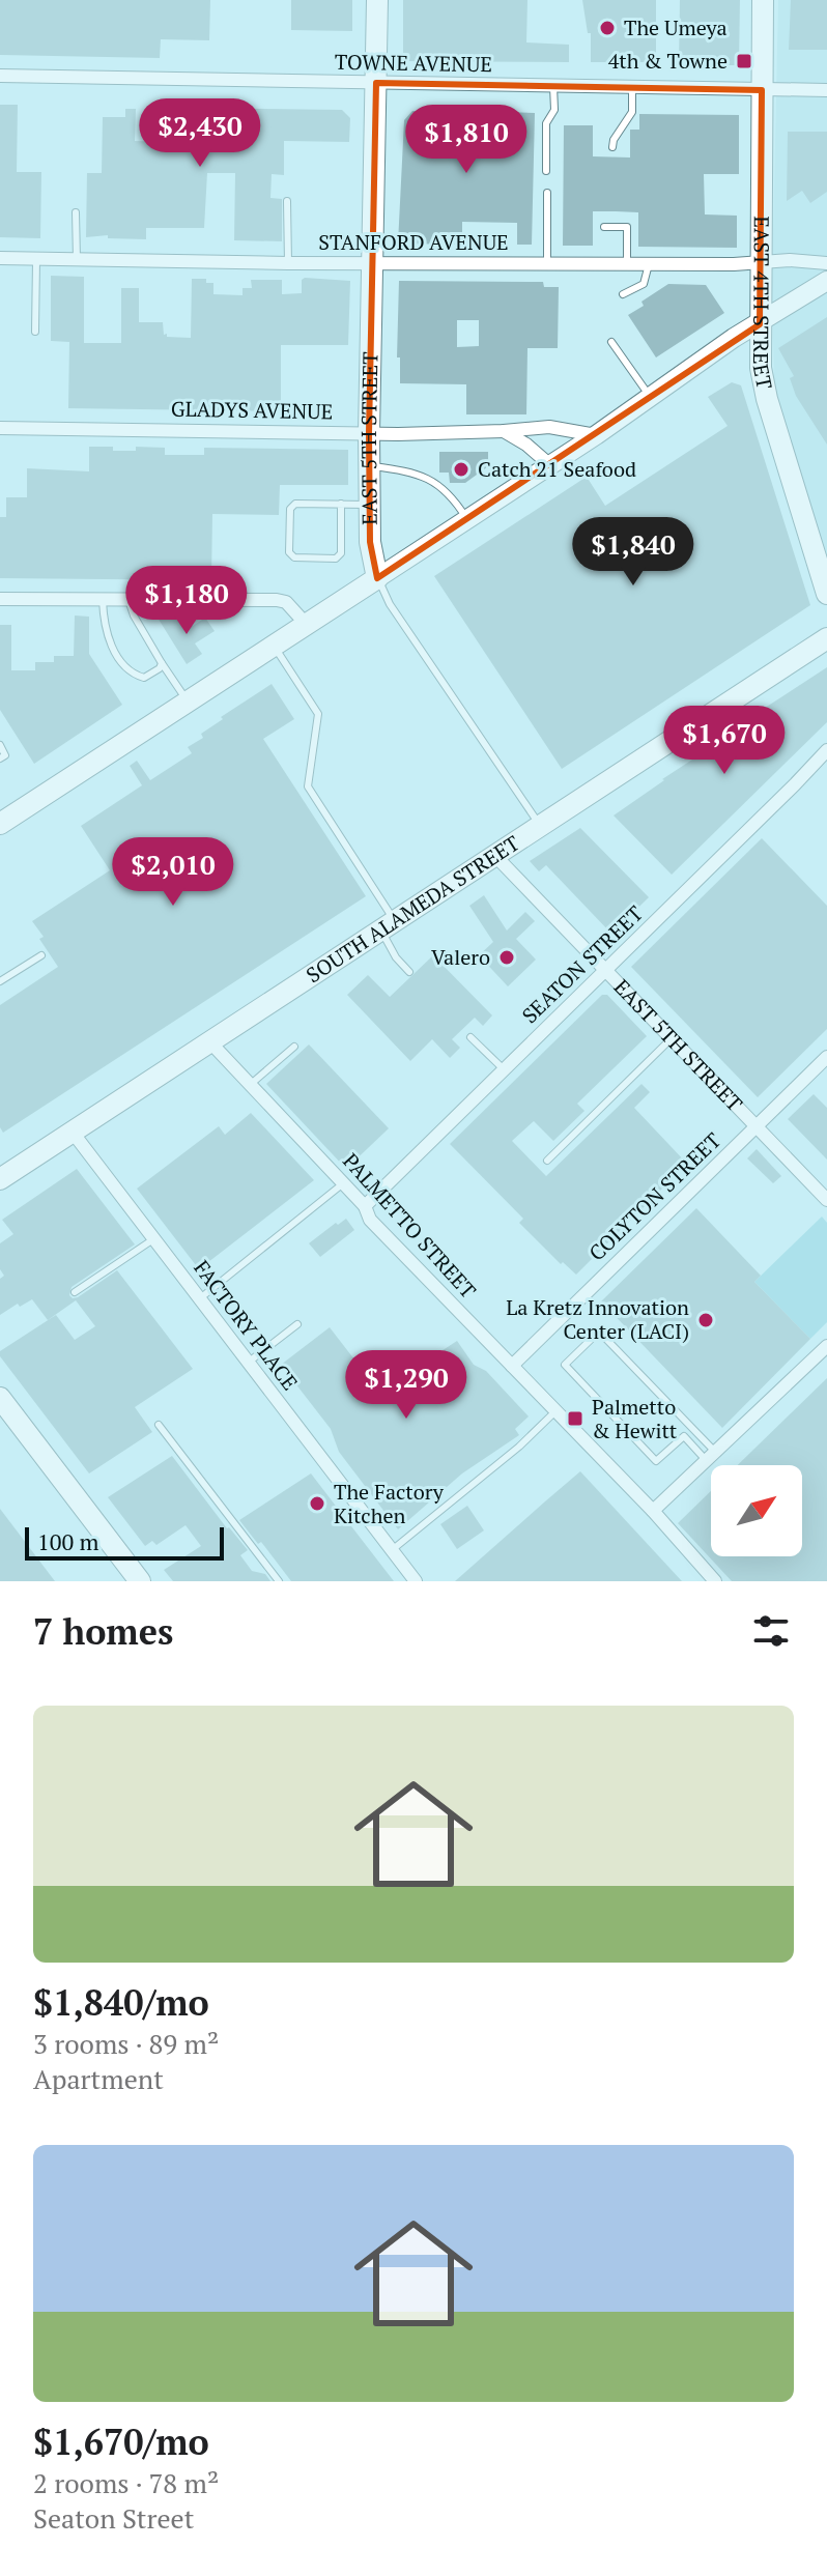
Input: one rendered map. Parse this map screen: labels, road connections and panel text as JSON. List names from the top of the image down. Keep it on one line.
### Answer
{"streets":{"main road":["EAST 4TH STREET","EAST 5TH STREET","SOUTH ALAMEDA STREET"],"street":["TOWNE AVENUE","STANFORD AVENUE","GLADYS AVENUE","SEATON STREET","COLYTON STREET","PALMETTO STREET","FACTORY PLACE"]},"crossings":[["TOWNE AVENUE","EAST 4TH STREET"],["TOWNE AVENUE","EAST 5TH STREET"],["STANFORD AVENUE","EAST 4TH STREET"],["STANFORD AVENUE","EAST 5TH STREET"],["GLADYS AVENUE","EAST 5TH STREET"],["EAST 5TH STREET","SOUTH ALAMEDA STREET"],["EAST 5TH STREET","SEATON STREET"],["EAST 5TH STREET","COLYTON STREET"],["SOUTH ALAMEDA STREET","PALMETTO STREET"],["SOUTH ALAMEDA STREET","FACTORY PLACE"],["SEATON STREET","PALMETTO STREET"],["COLYTON STREET","PALMETTO STREET"]],"places":{"other":["The Umeya","Catch 21 Seafood","Valero","La Kretz Innovation Center (LACI)","The Factory Kitchen"],"transit":["4th & Towne","Palmetto & Hewitt"]},"scale_bar":"100 m","north":"top right","page":{"price":["$2,430","$1,810","$1,840","$1,180","$1,670","$2,010","$1,290"],"scale":"100 m","heading":"7 homes","list":[{"name":"$1,840/mo","note":"3 rooms · 89 m² · Apartment"},{"name":"$1,670/mo","note":"2 rooms · 78 m² · Seaton Street"}]}}
